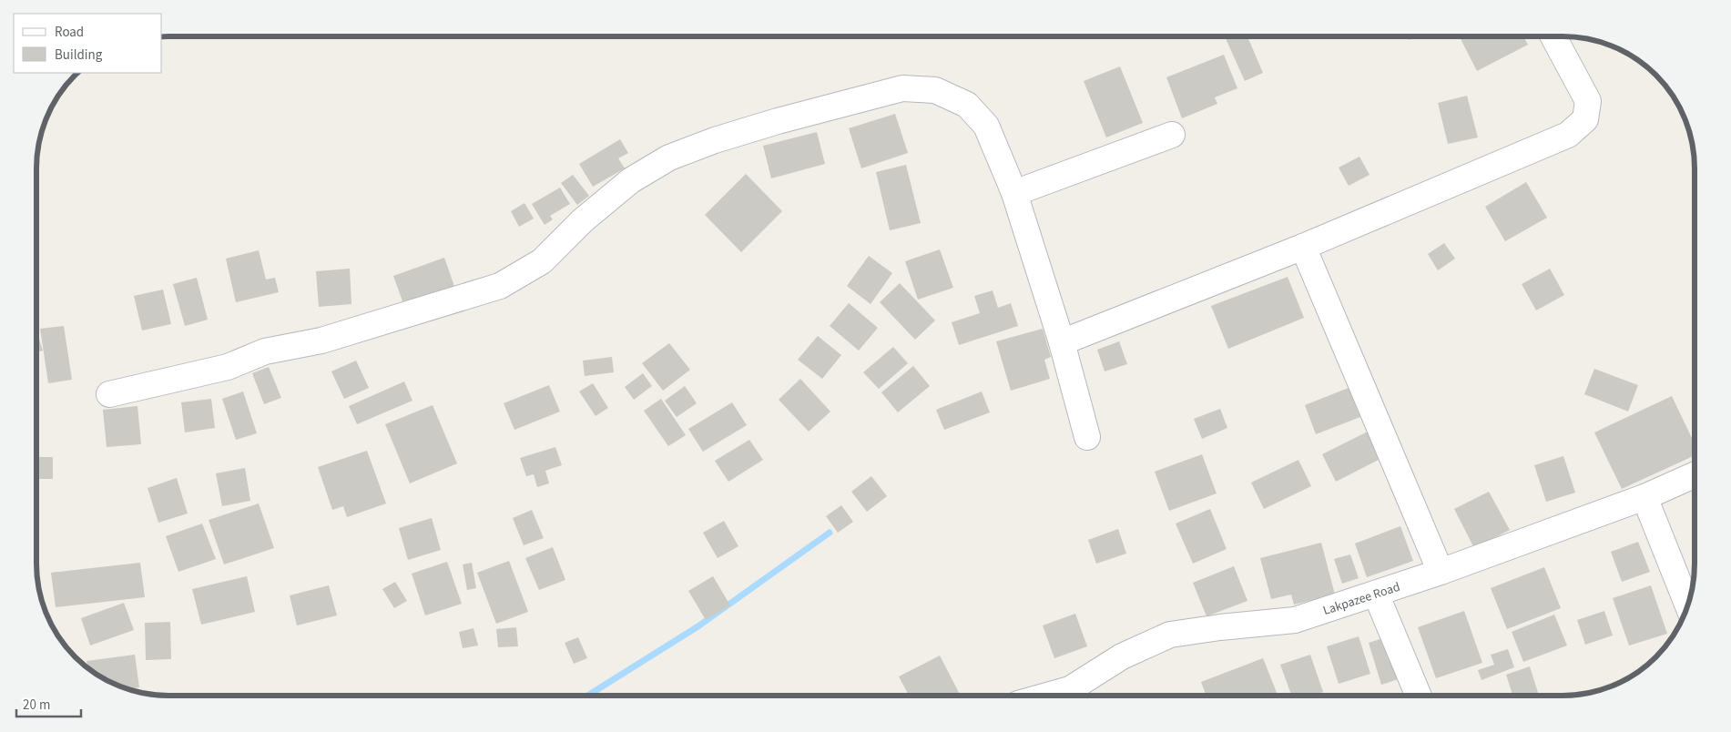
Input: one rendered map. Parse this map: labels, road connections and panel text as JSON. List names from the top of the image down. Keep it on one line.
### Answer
{"streets":{"street":["Lakpazee Road"]},"legend":["Road","Building"],"scale_bar":"20 m"}
